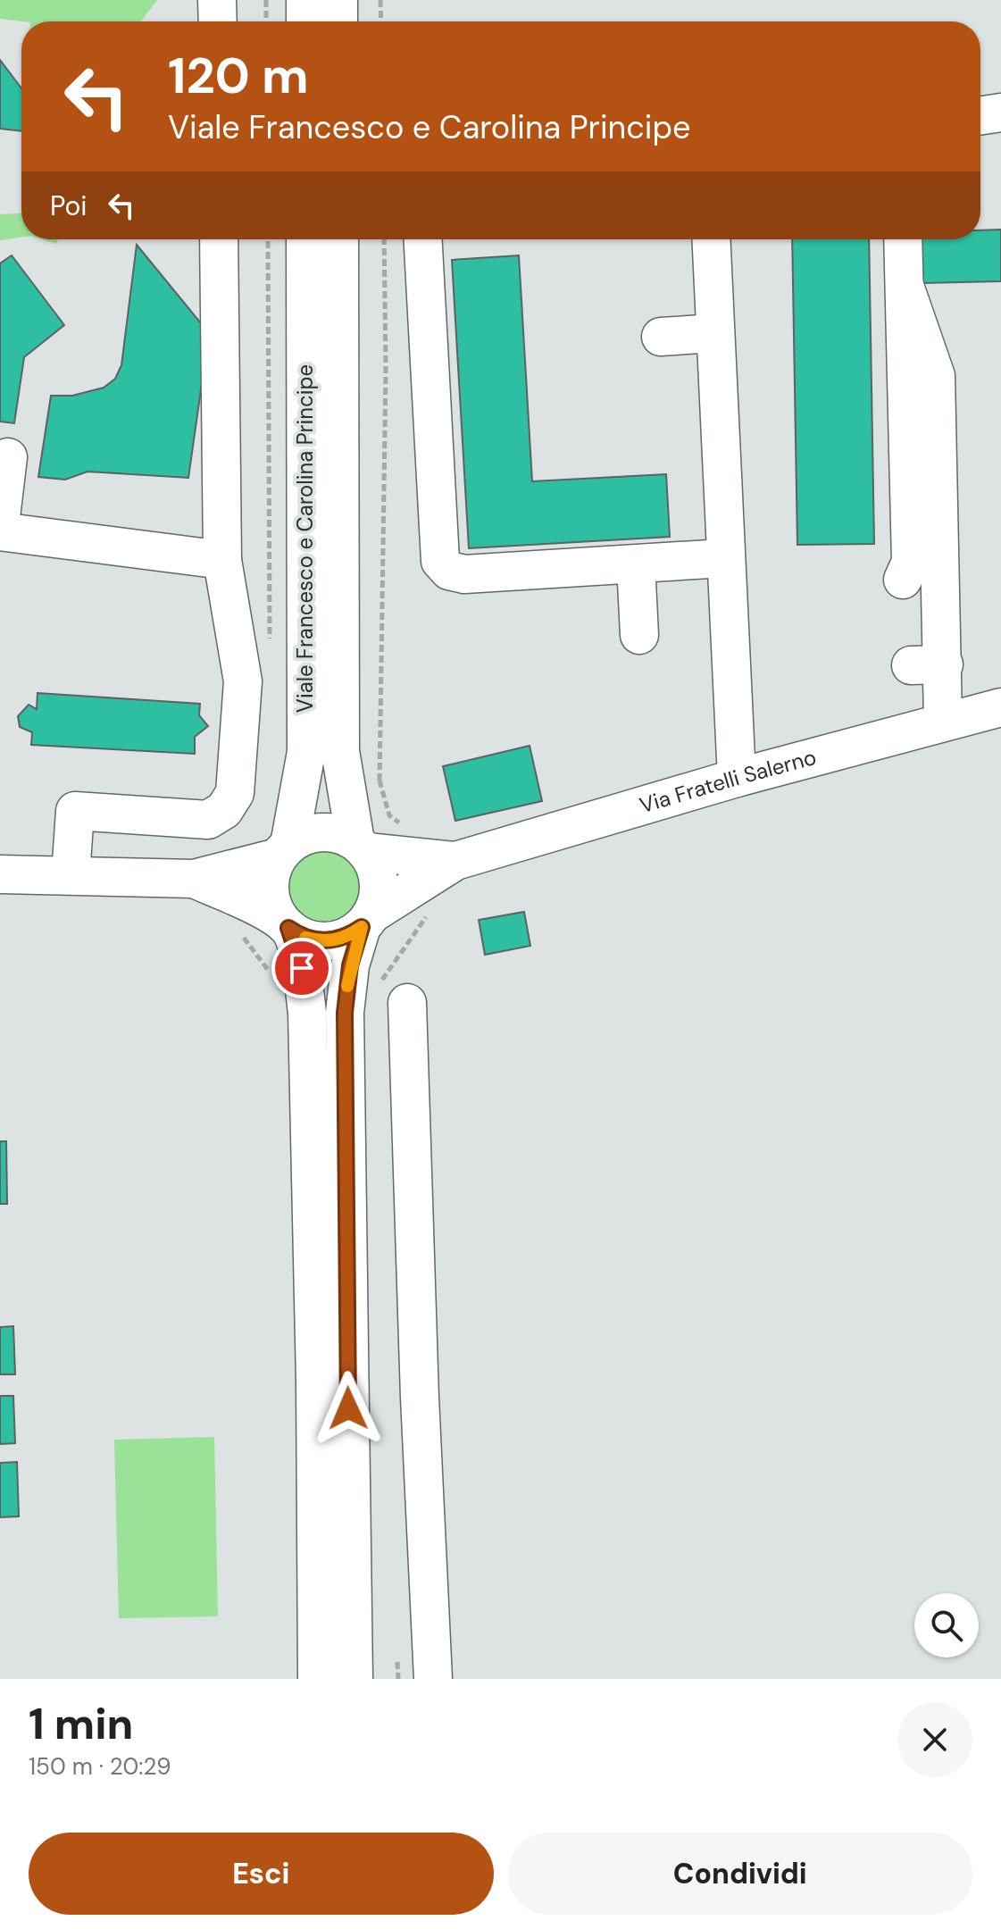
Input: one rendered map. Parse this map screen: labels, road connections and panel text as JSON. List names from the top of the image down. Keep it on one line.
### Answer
{"streets":{"street":["Viale Francesco e Carolina Principe","Via Fratelli Salerno"]},"crossings":[["Viale Francesco e Carolina Principe","Via Fratelli Salerno"]],"page":{"turn":["120 m","Viale Francesco e Carolina Principe"],"then":"Poi","heading":["1 min","150 m · 20:29"],"buttons":["Esci","Condividi"]}}
